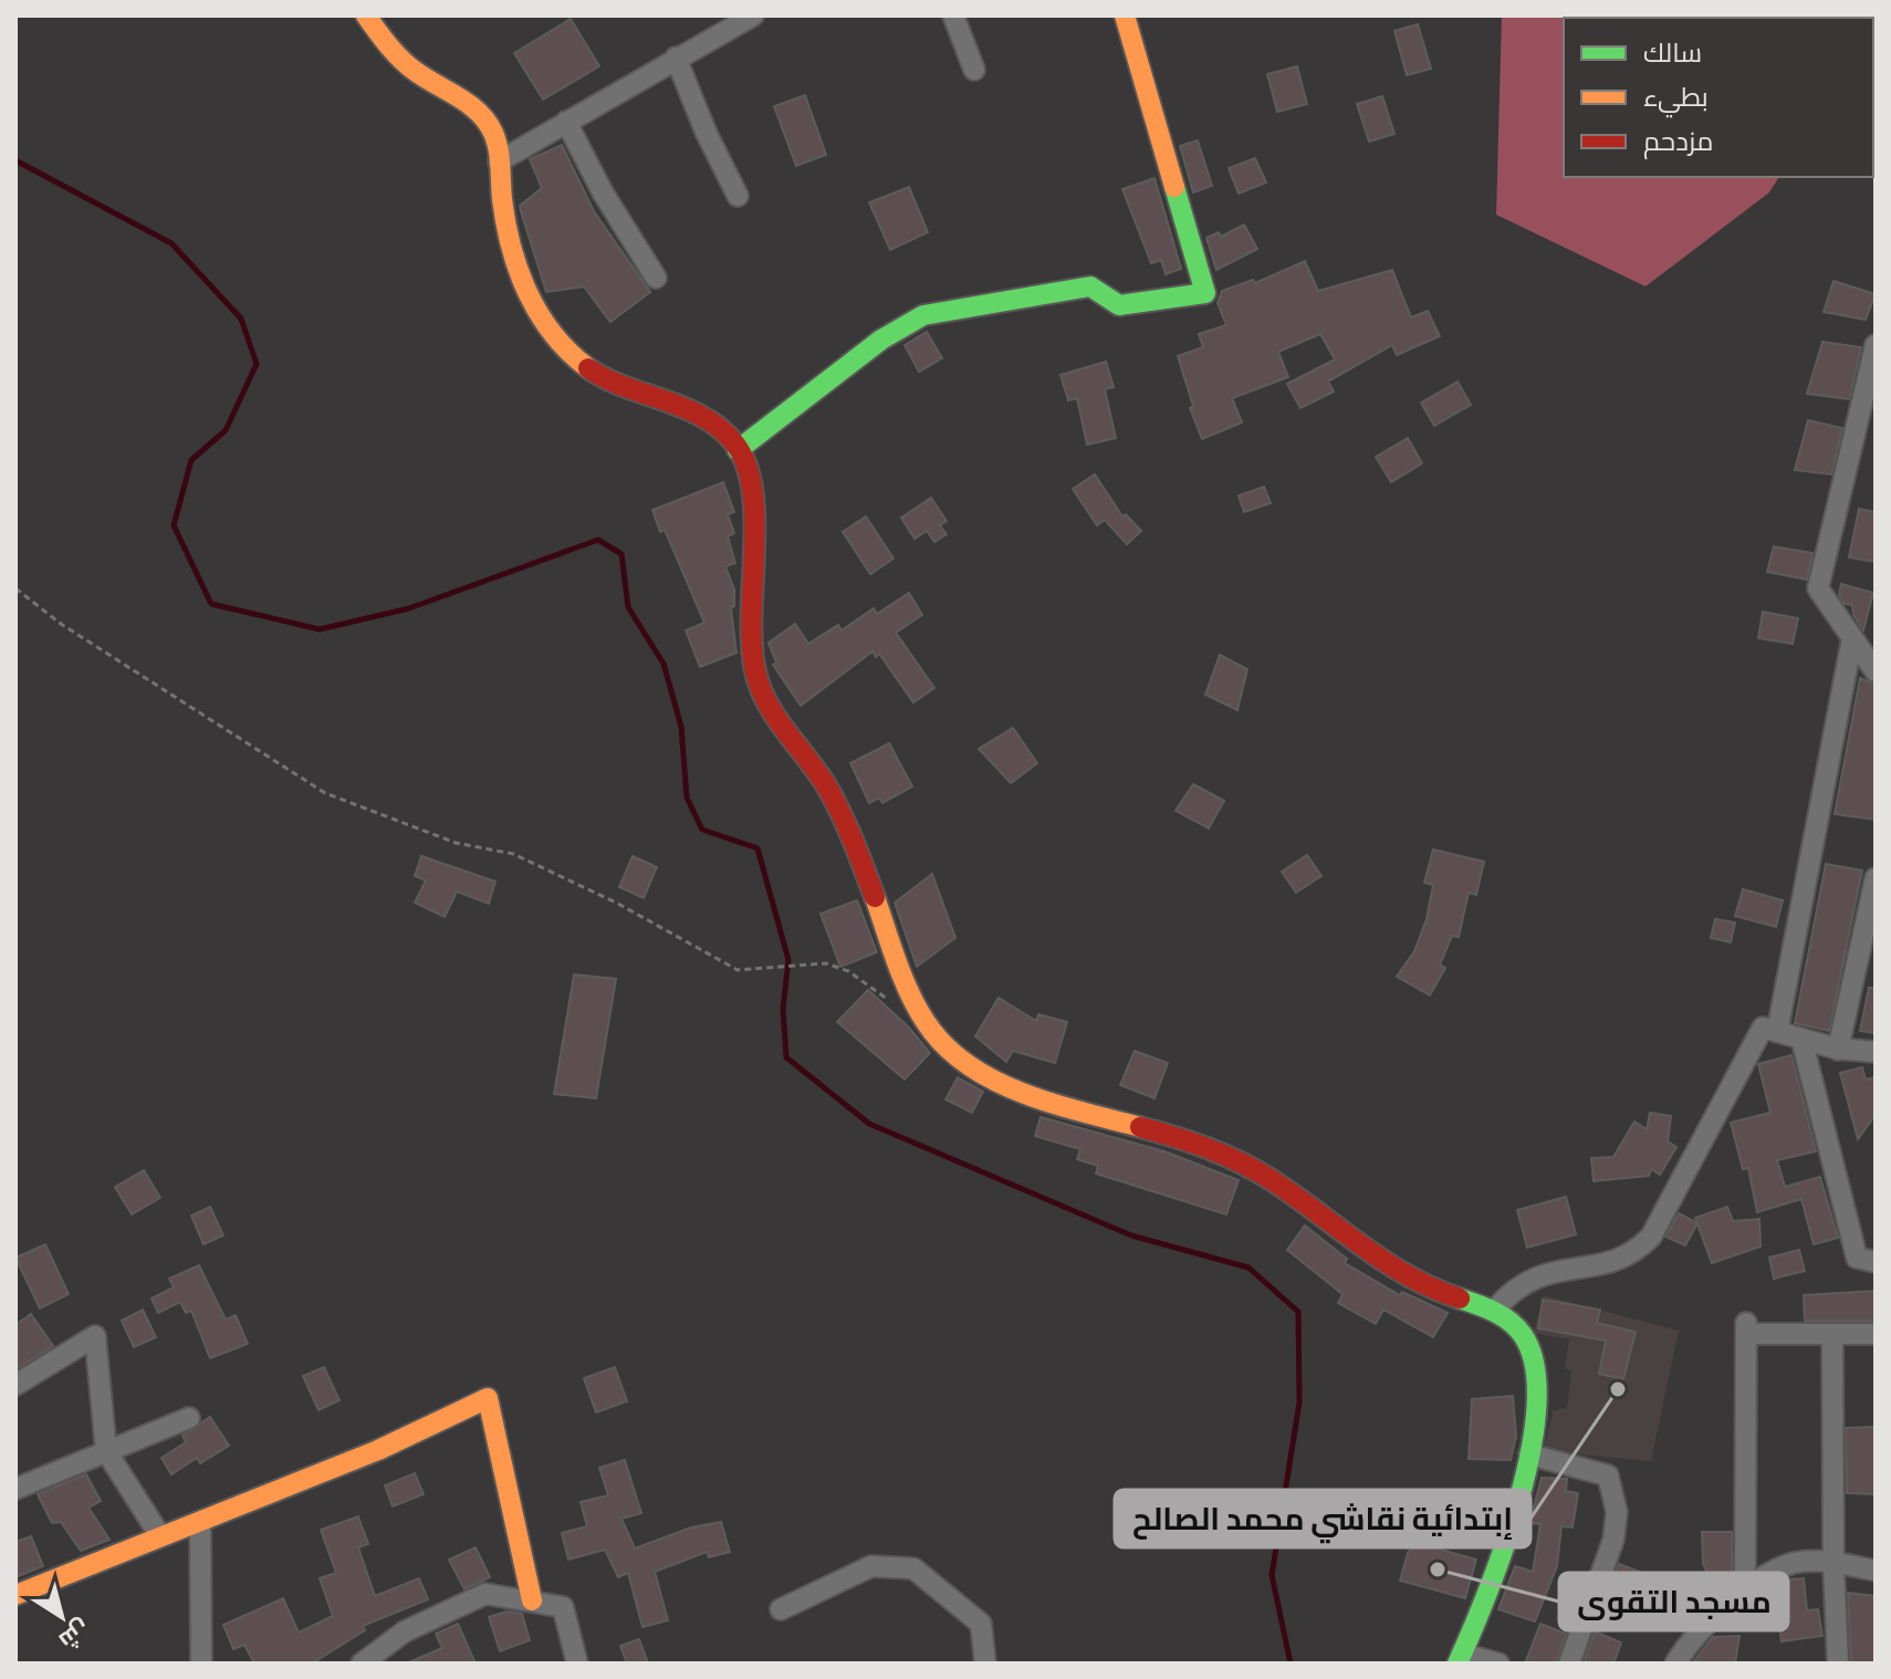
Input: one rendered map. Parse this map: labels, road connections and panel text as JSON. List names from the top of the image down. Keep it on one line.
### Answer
{"places":["إبتدائية نقاشي محمد الصالح","مسجد التقوى"],"legend":["سالك","بطيء","مزدحم"],"north":"bottom right"}
